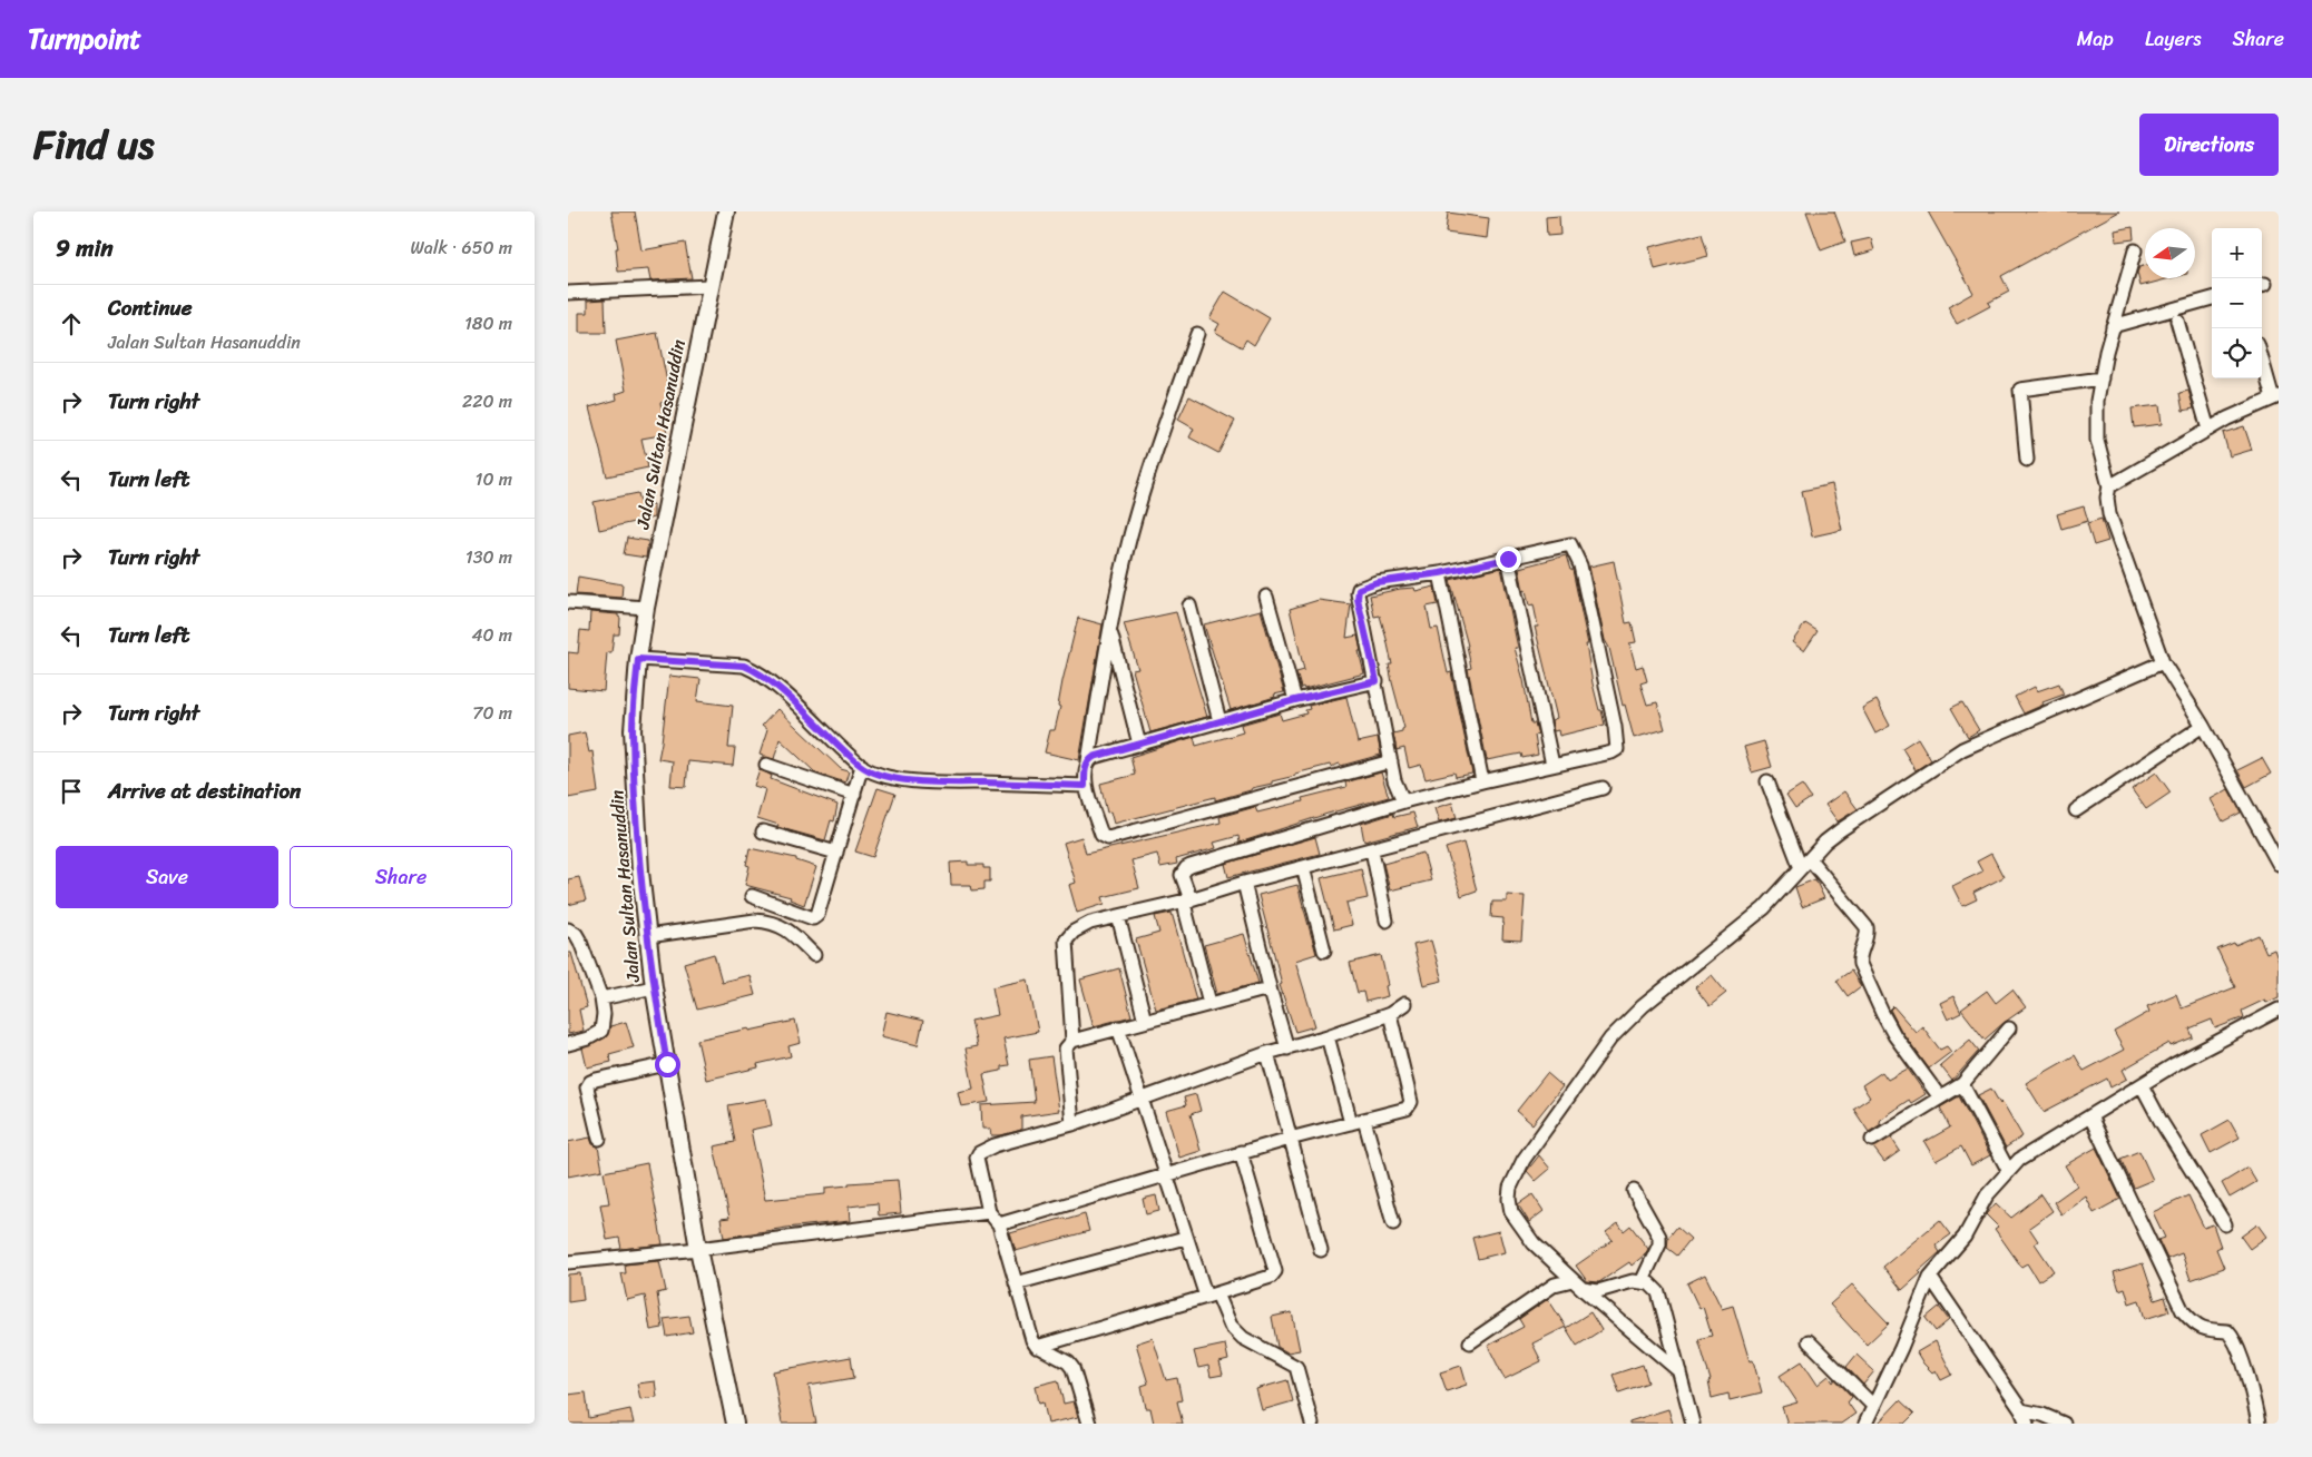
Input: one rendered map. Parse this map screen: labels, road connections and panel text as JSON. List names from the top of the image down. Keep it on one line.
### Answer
{"streets":{"street":["Jalan Sultan Hasanuddin"]},"north":"left","page":{"header":"Turnpoint","nav":["Map","Layers","Share"],"title":"Find us","buttons":["Directions",["Save","Share"]],"heading":["9 min","Walk · 650 m"],"map_buttons":["+","−"],"list":[["Continue","Jalan Sultan Hasanuddin","180 m"],["Turn right","220 m"],["Turn left","10 m"],["Turn right","130 m"],["Turn left","40 m"],["Turn right","70 m"],"Arrive at destination"]}}
